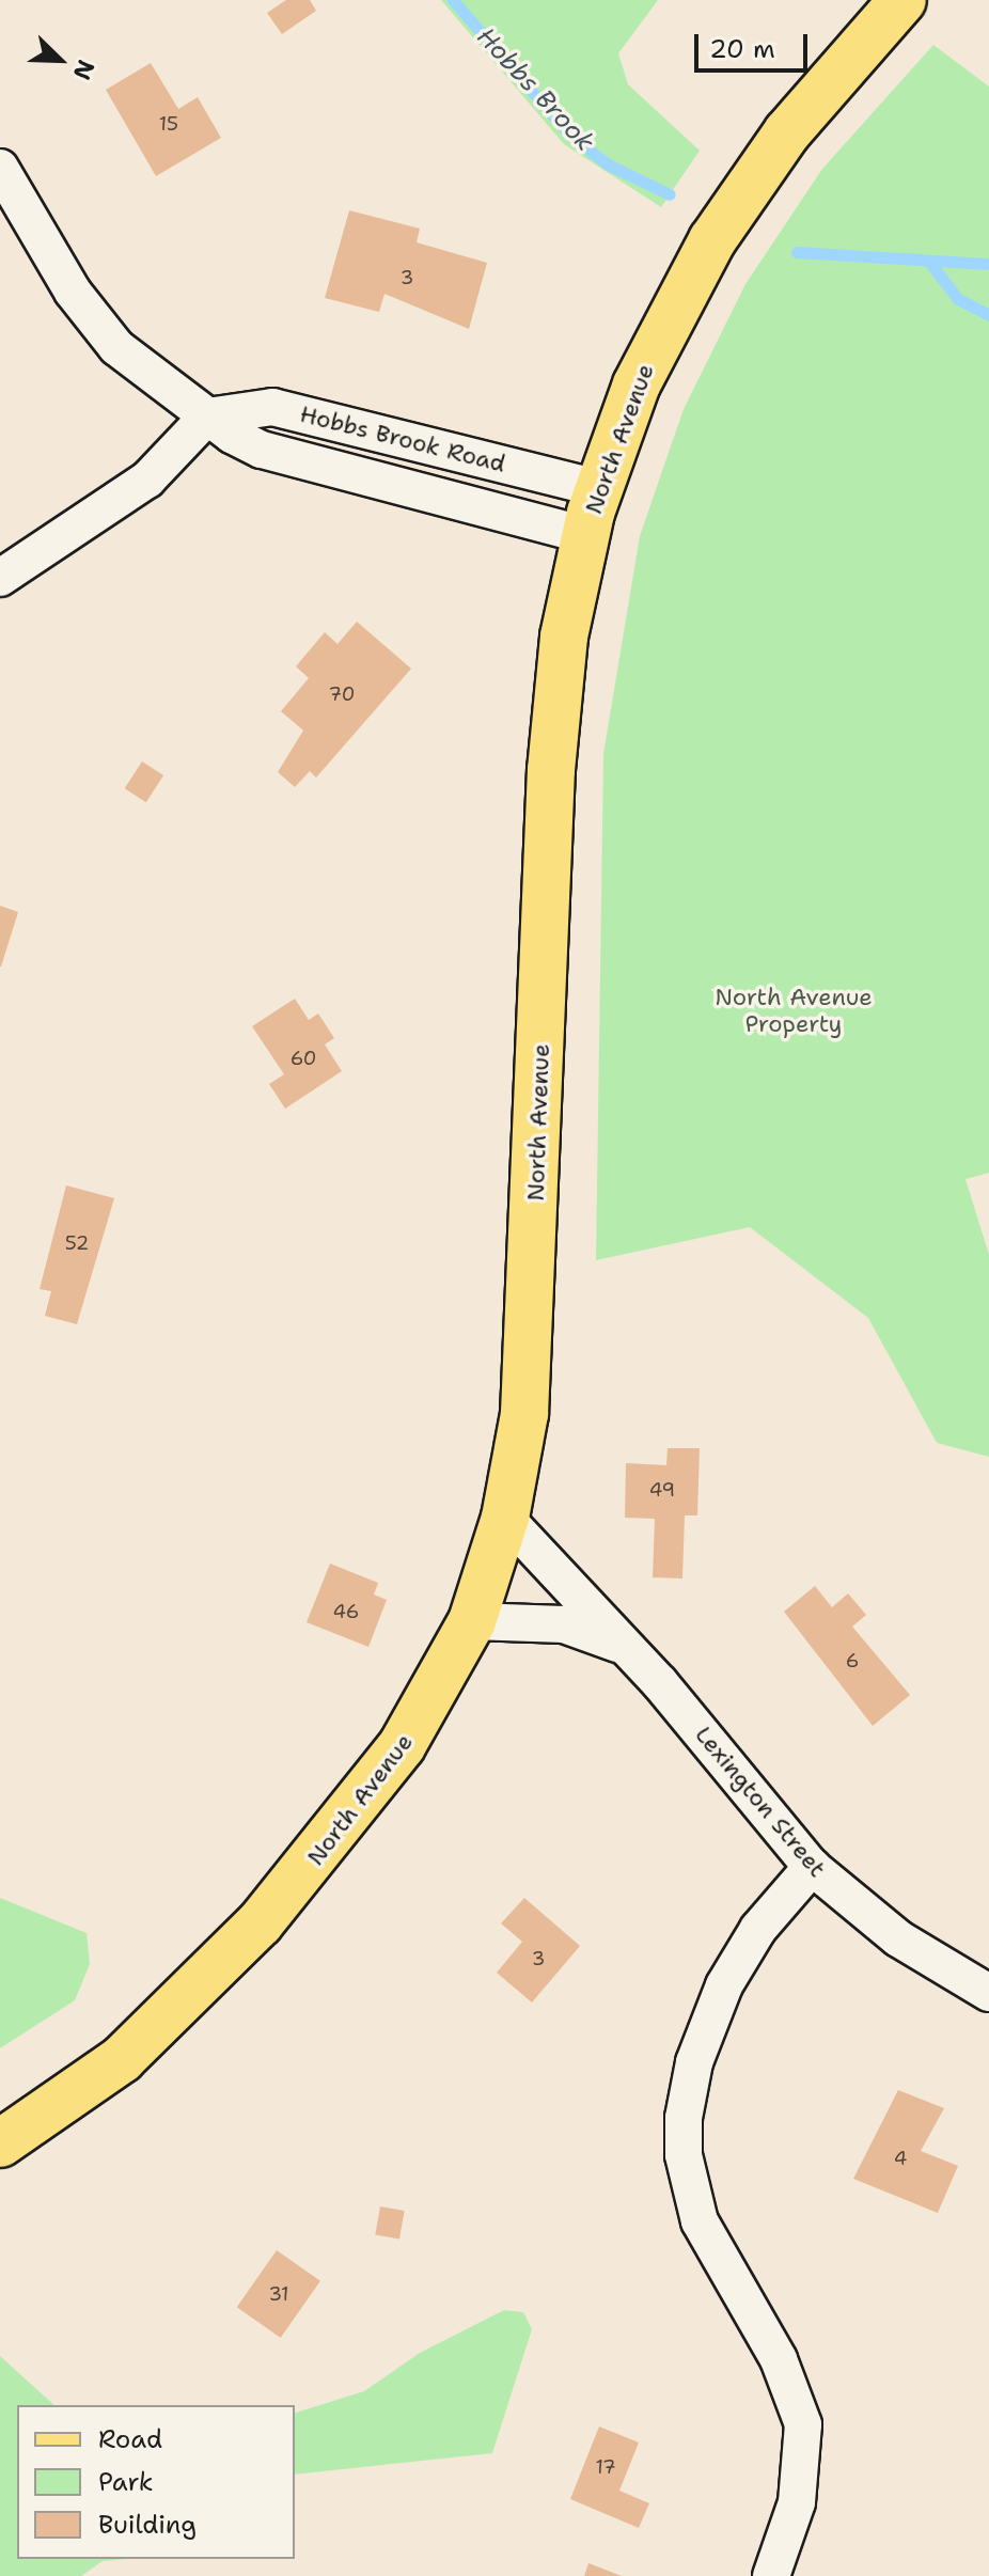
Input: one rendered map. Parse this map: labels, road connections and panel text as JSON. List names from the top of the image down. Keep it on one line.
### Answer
{"streets":{"main road":["North Avenue"],"street":["Hobbs Brook Road","Lexington Street"]},"crossings":[["Hobbs Brook Road","North Avenue"],["North Avenue","Lexington Street"]],"water":["Hobbs Brook"],"parks":["North Avenue Property"],"house_numbers":["15","3","70","60","52","49","46","6","3","4","31","17"],"legend":["Road","Park","Building"],"scale_bar":"20 m","north":"bottom right"}
